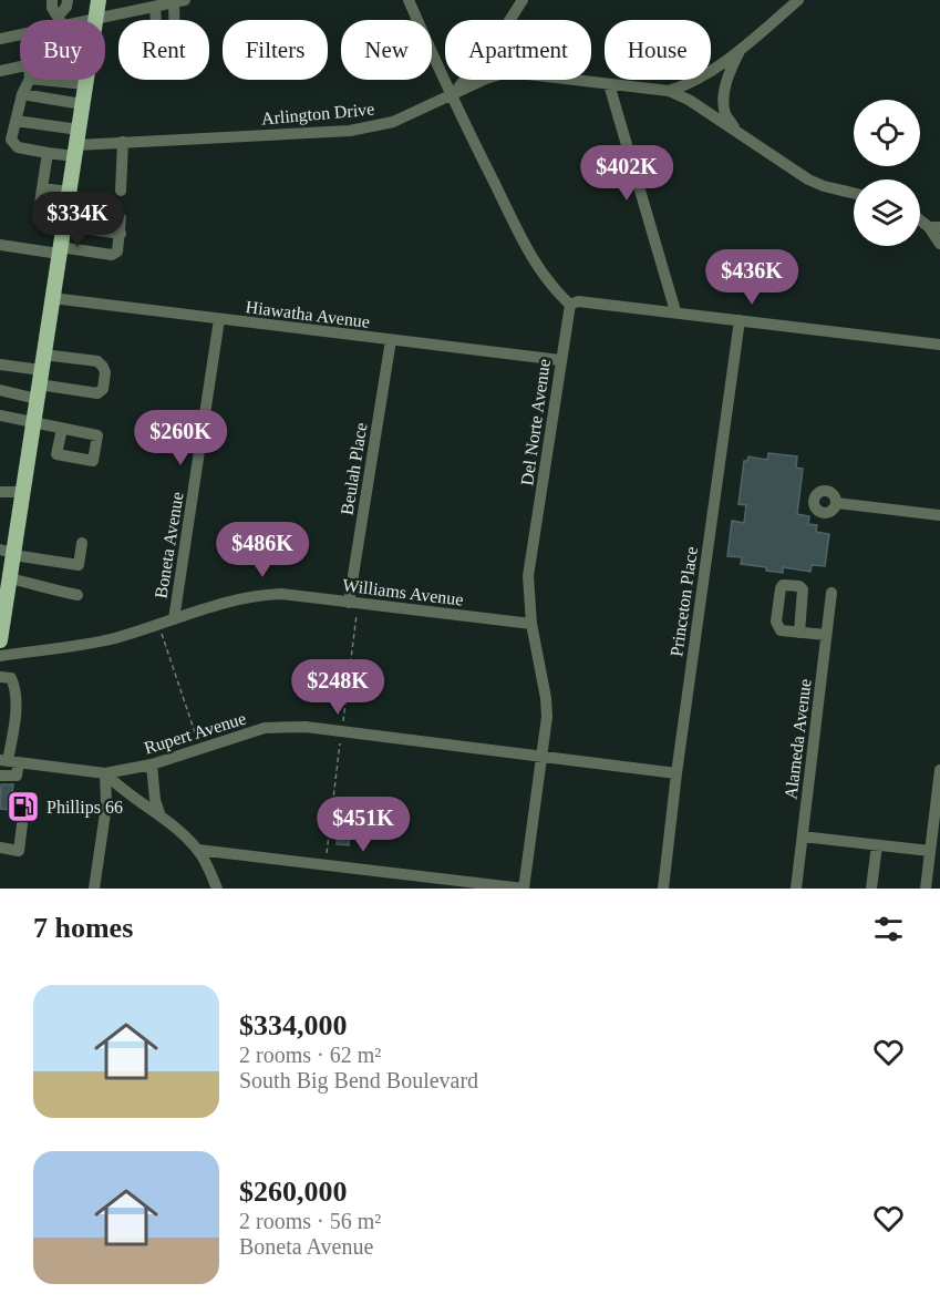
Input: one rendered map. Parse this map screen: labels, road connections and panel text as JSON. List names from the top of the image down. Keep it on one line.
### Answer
{"streets":{"street":["Arlington Drive","Hiawatha Avenue","Del Norte Avenue","Beulah Place","Boneta Avenue","Williams Avenue","Princeton Place","Rupert Avenue","Alameda Avenue"]},"crossings":[["Hiawatha Avenue","Del Norte Avenue"],["Hiawatha Avenue","Beulah Place"],["Hiawatha Avenue","Boneta Avenue"],["Del Norte Avenue","Williams Avenue"],["Del Norte Avenue","Rupert Avenue"],["Beulah Place","Williams Avenue"],["Boneta Avenue","Williams Avenue"],["Princeton Place","Rupert Avenue"]],"places":{"fuel station":["Phillips 66"]},"page":{"chip":["Buy","Rent","Filters","New","Apartment","House"],"price":["$402K","$334K","$436K","$260K","$486K","$248K","$451K"],"heading":"7 homes","list":[{"name":"$334,000","note":"2 rooms · 62 m² · South Big Bend Boulevard"},{"name":"$260,000","note":"2 rooms · 56 m² · Boneta Avenue"}]}}
